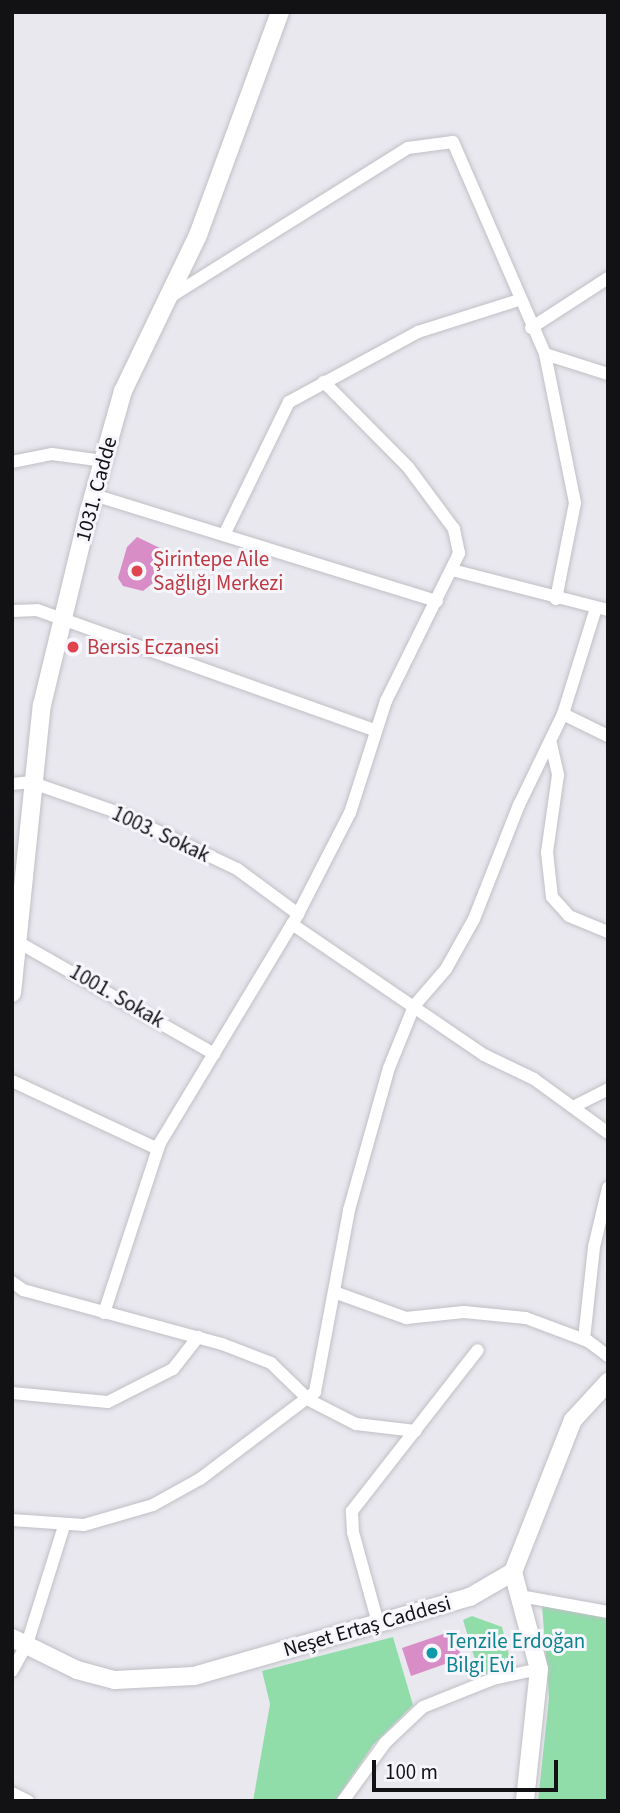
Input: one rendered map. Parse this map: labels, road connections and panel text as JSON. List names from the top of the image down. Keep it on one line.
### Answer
{"streets":{"street":["1031. Cadde","1003. Sokak","1001. Sokak","Neşet Ertaş Caddesi"]},"crossings":[["1031. Cadde","1003. Sokak"],["1031. Cadde","1001. Sokak"]],"places":["Şirintepe Aile Sağlığı Merkezi","Bersis Eczanesi","Tenzile Erdoğan Bilgi Evi"],"scale_bar":"100 m"}
